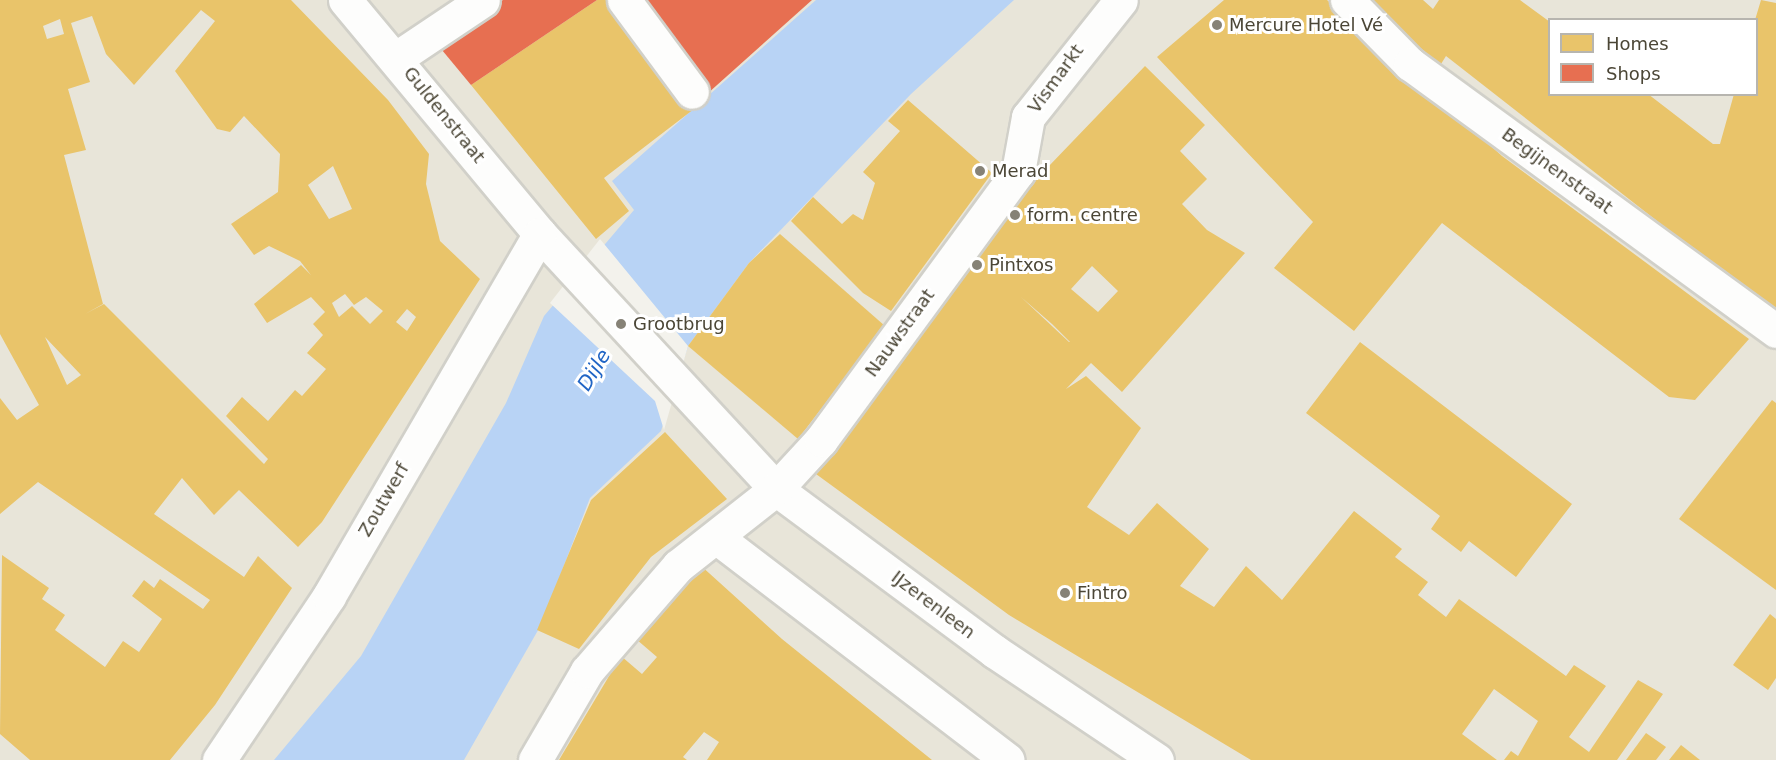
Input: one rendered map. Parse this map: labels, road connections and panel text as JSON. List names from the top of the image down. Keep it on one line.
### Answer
{"streets":{"street":["Vismarkt","Guldenstraat","Begijnenstraat","Nauwstraat","Zoutwerf","IJzerenleen"]},"crossings":[["Vismarkt","Nauwstraat"],["Guldenstraat","Zoutwerf"],["Nauwstraat","IJzerenleen"]],"water":["Dijle"],"places":["Mercure Hotel Vé","Merad","form. centre","Pintxos","Grootbrug","Fintro"],"legend":["Homes","Shops"]}
